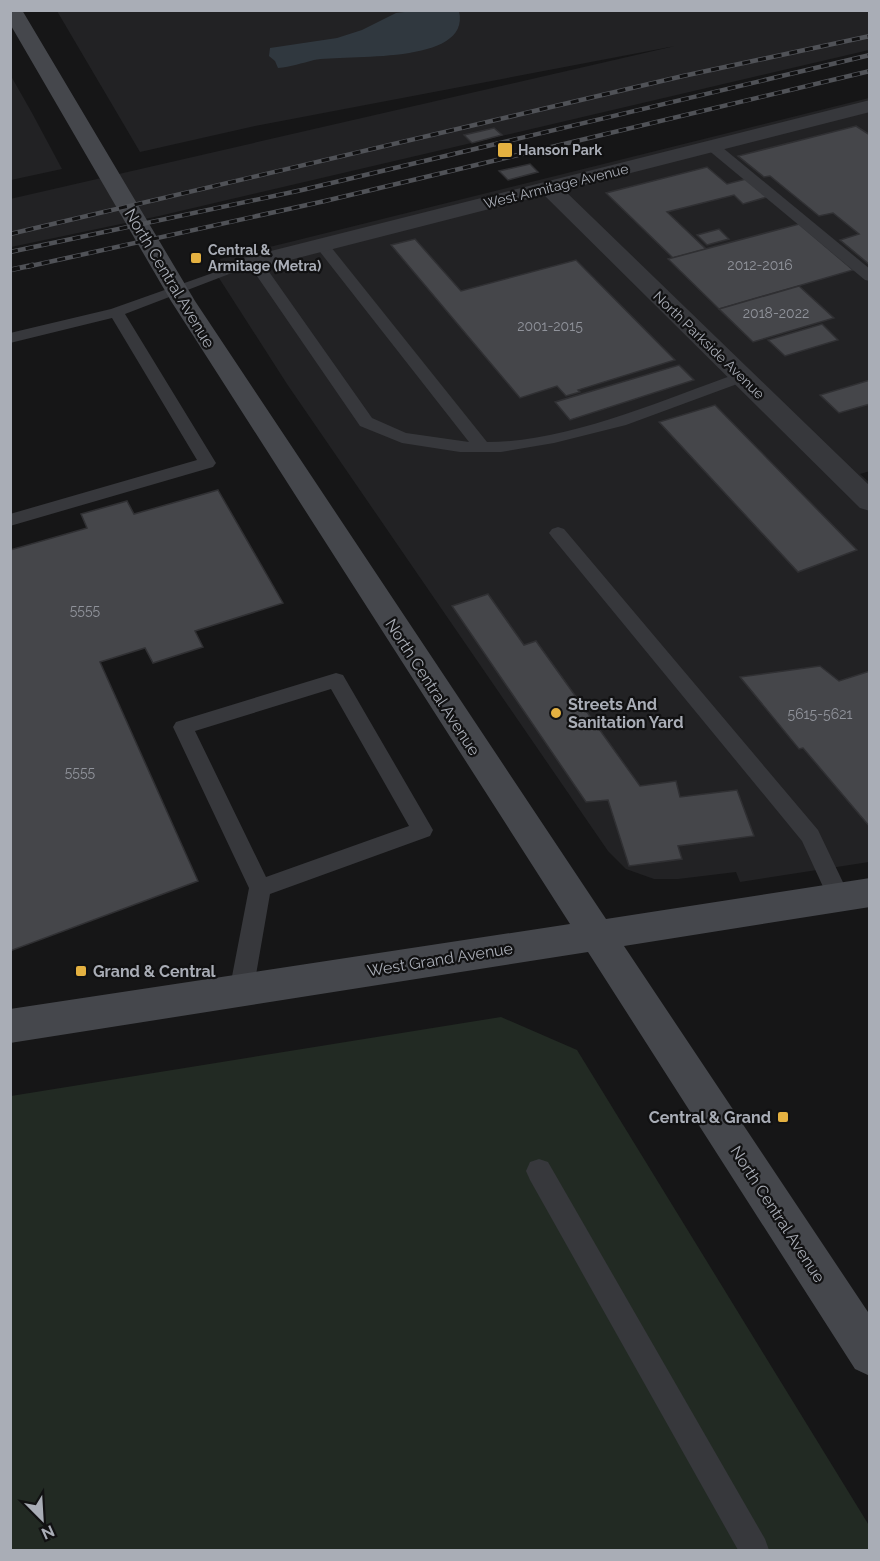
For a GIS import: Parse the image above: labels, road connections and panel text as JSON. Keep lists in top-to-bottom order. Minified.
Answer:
{"streets":{"street":["West Armitage Avenue","North Central Avenue","North Parkside Avenue","West Grand Avenue"]},"crossings":[["West Armitage Avenue","North Parkside Avenue"],["North Central Avenue","West Grand Avenue"]],"places":{"transit":["Hanson Park","Central & Armitage (Metra)","Grand & Central","Central & Grand"],"other":["Streets And Sanitation Yard"]},"house_numbers":["2012-2016","2018-2022","2001-2015","5555","5615-5621","5555"],"north":"bottom right"}
